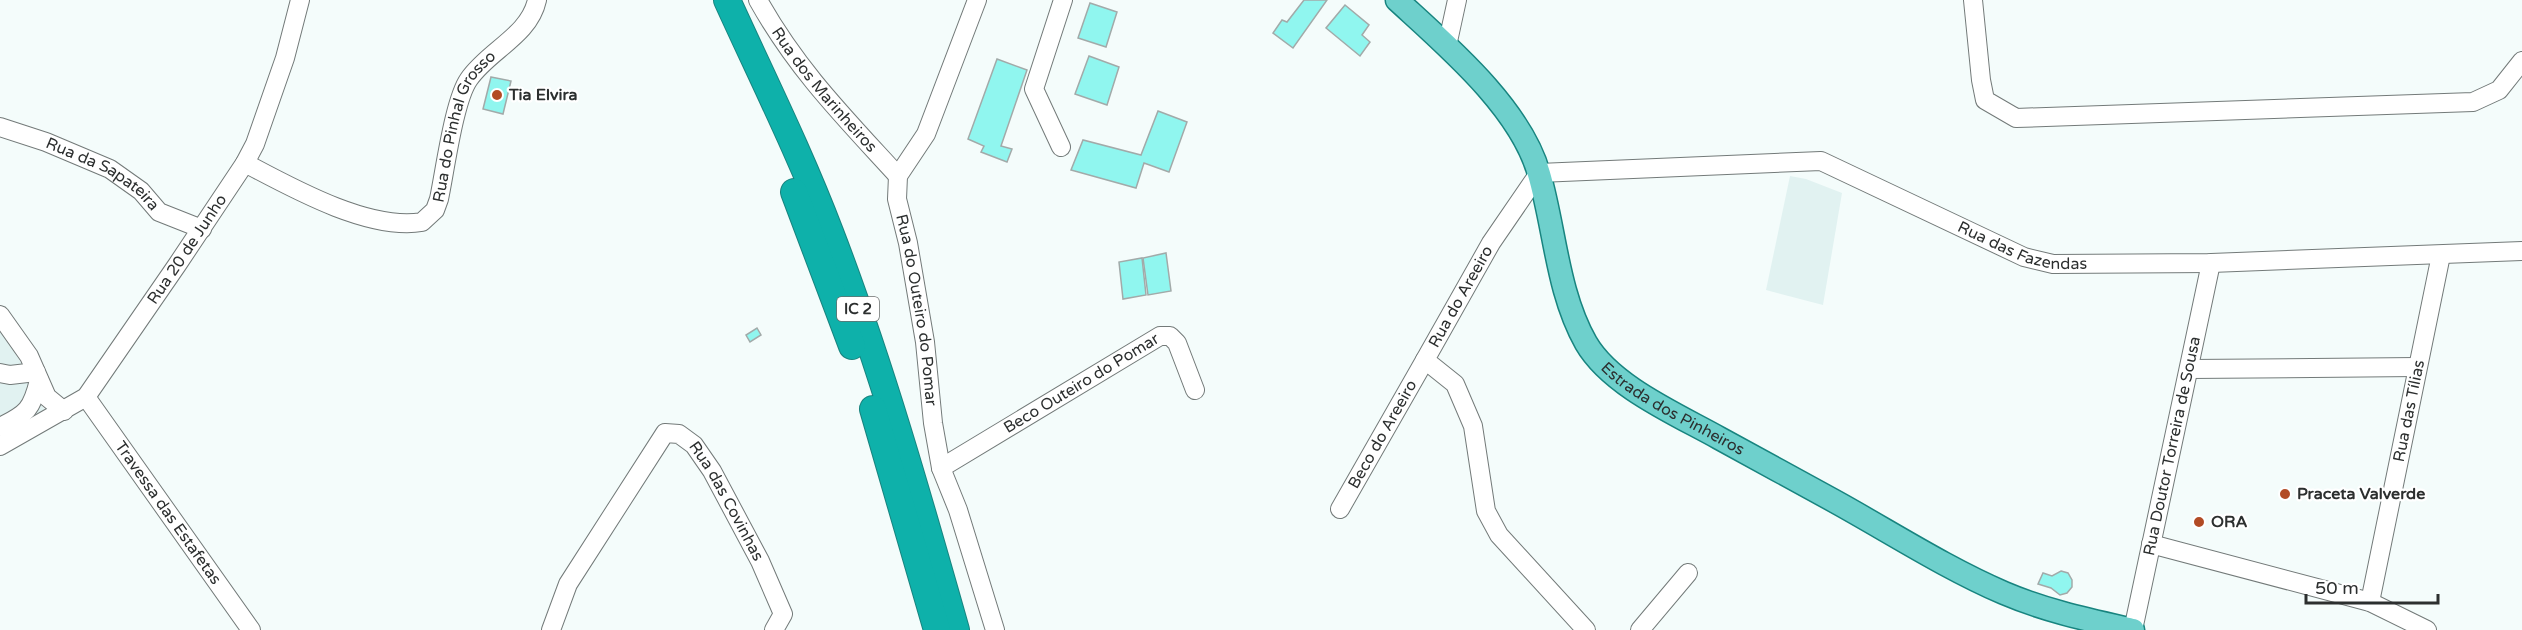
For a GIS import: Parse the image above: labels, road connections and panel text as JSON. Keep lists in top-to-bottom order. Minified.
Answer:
{"streets":{"highway":["IC 2"],"main road":["Estrada dos Pinheiros"],"street":["Rua dos Marinheiros","Rua do Pinhal Grosso","Rua da Sapateira","Rua das Fazendas","Rua 20 de Junho","Rua do Areeiro","Rua do Outeiro do Pomar","Beco Outeiro do Pomar","Rua das Tílias","Beco do Areeiro","Rua Doutor Torreira de Sousa","Rua das Covinhas","Travessa das Estafetas"]},"crossings":[["Rua dos Marinheiros","Rua do Outeiro do Pomar"],["Rua do Pinhal Grosso","Rua 20 de Junho"],["Rua da Sapateira","Rua 20 de Junho"],["Rua das Fazendas","Rua do Areeiro"],["Rua das Fazendas","Estrada dos Pinheiros"],["Rua das Fazendas","Rua das Tílias"],["Rua das Fazendas","Rua Doutor Torreira de Sousa"],["Rua 20 de Junho","Travessa das Estafetas"],["Rua do Areeiro","Estrada dos Pinheiros"],["Rua do Areeiro","Beco do Areeiro"],["Rua do Outeiro do Pomar","Beco Outeiro do Pomar"],["Estrada dos Pinheiros","Rua Doutor Torreira de Sousa"]],"places":["Tia Elvira","Praceta Valverde","ORA"],"scale_bar":"50 m"}
